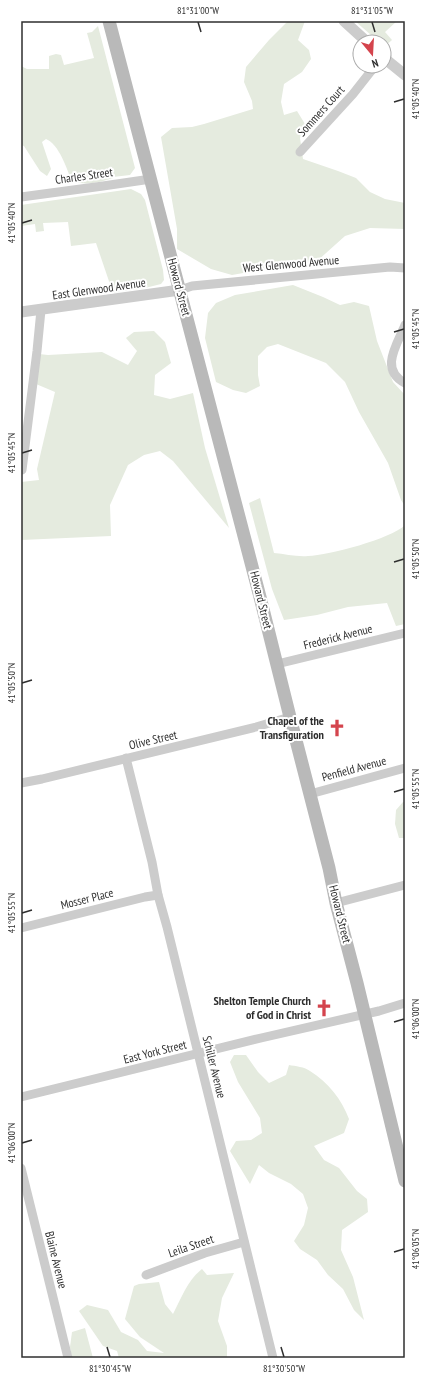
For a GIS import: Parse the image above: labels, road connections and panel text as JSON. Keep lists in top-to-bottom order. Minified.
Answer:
{"streets":{"main road":["Howard Street"],"street":["Sommers Court","Charles Street","West Glenwood Avenue","East Glenwood Avenue","Frederick Avenue","Olive Street","Penfield Avenue","Mosser Place","East York Street","Schiller Avenue","Leila Street","Blaine Avenue"]},"crossings":[["Charles Street","Howard Street"],["West Glenwood Avenue","Howard Street"],["West Glenwood Avenue","East Glenwood Avenue"],["Howard Street","East Glenwood Avenue"],["Howard Street","Frederick Avenue"],["Howard Street","Olive Street"],["Howard Street","Penfield Avenue"],["Howard Street","East York Street"],["Olive Street","Schiller Avenue"],["Mosser Place","Schiller Avenue"],["East York Street","Schiller Avenue"],["Schiller Avenue","Leila Street"]],"places":{"church":["Chapel of the Transfiguration","Shelton Temple Church of God in Christ"]},"north":"bottom","coordinates":["81°31'00\"W","81°31'05\"W","41°05'40\"N","41°05'45\"N","41°05'50\"N","41°05'55\"N","41°06'00\"N","41°06'05\"N","81°30'45\"W","81°30'50\"W"]}
